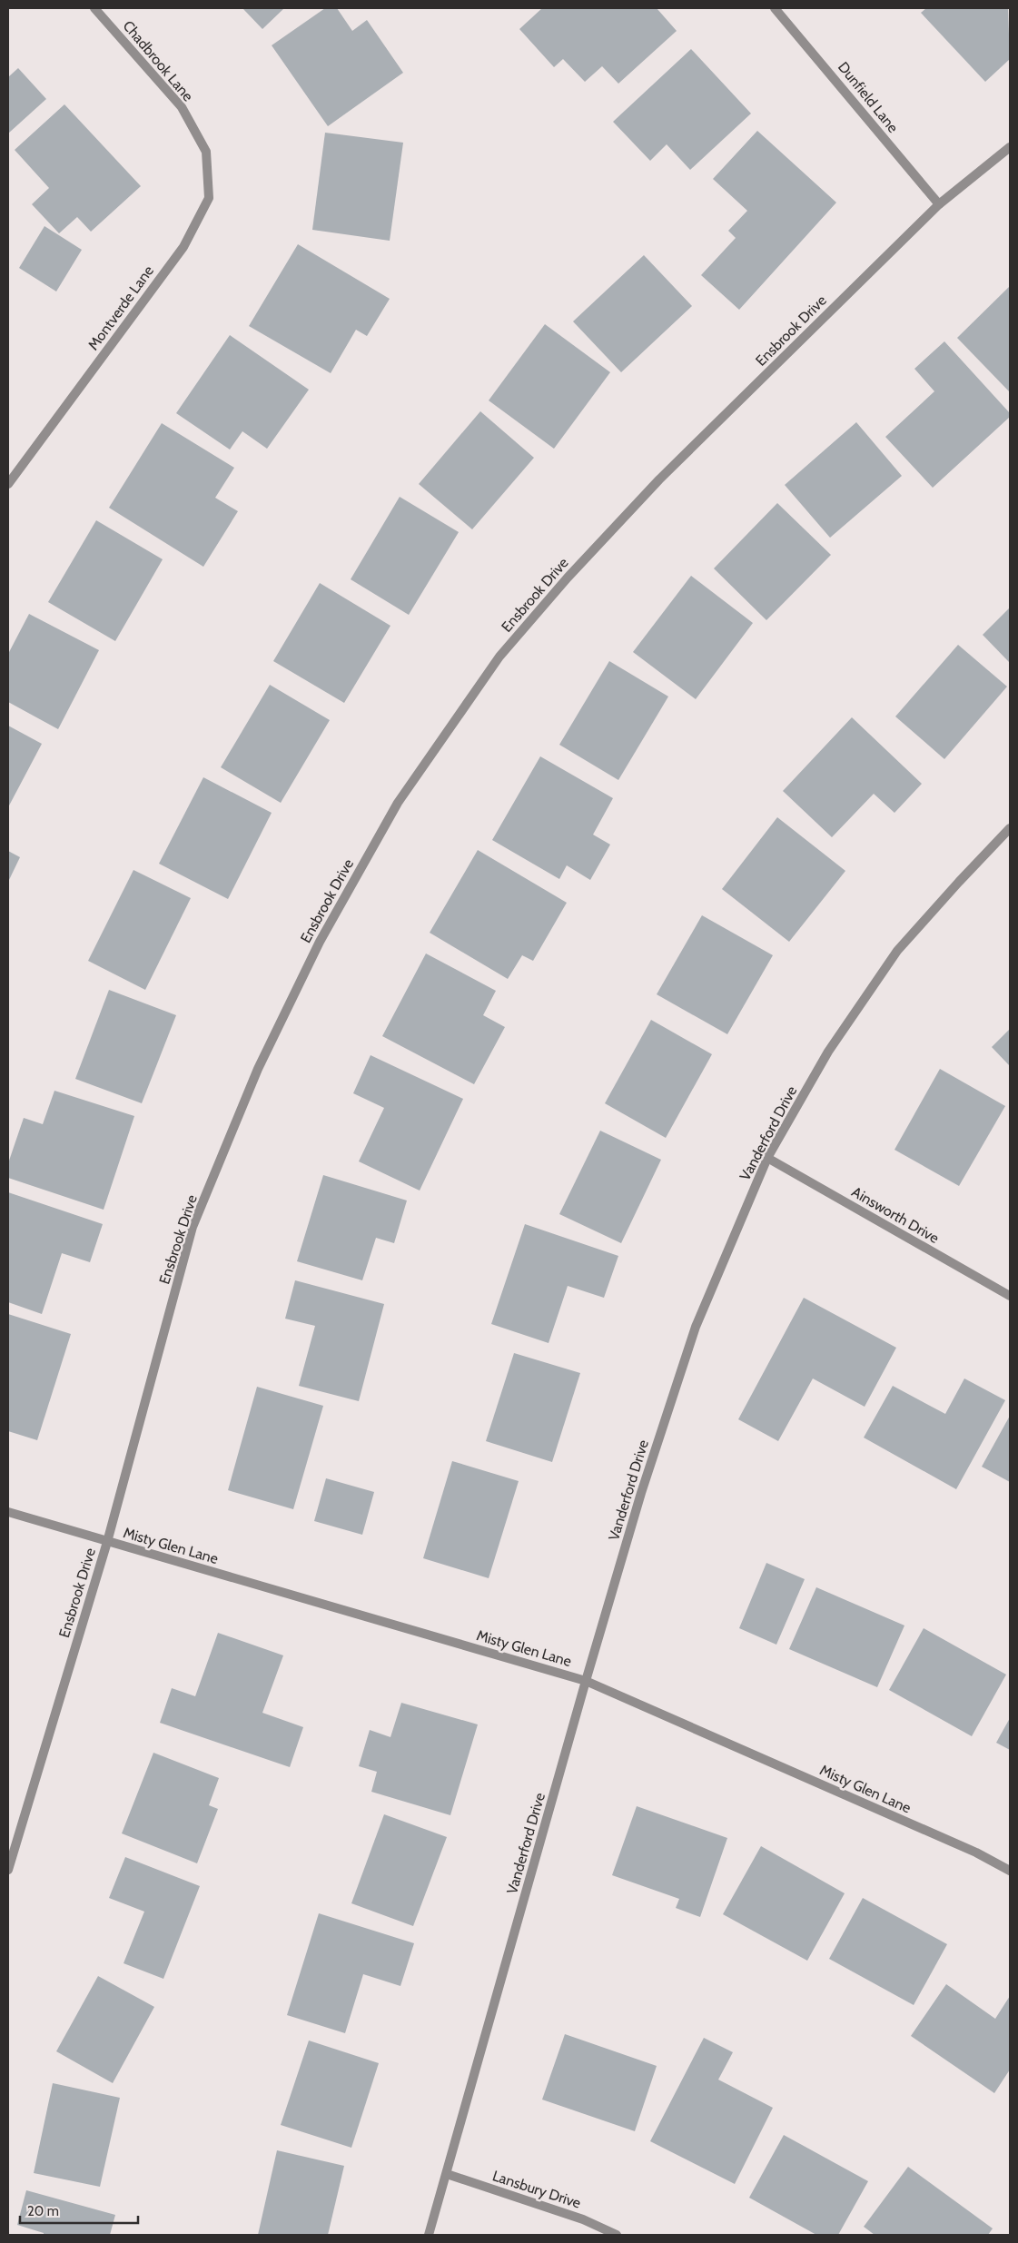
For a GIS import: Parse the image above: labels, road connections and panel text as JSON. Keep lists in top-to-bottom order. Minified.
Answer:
{"streets":{"street":["Chadbrook Lane","Dunfield Lane","Montverde Lane","Ensbrook Drive","Vanderford Drive","Ainsworth Drive","Misty Glen Lane","Lansbury Drive"]},"crossings":[["Chadbrook Lane","Montverde Lane"],["Dunfield Lane","Ensbrook Drive"],["Ensbrook Drive","Misty Glen Lane"],["Vanderford Drive","Ainsworth Drive"],["Vanderford Drive","Misty Glen Lane"],["Vanderford Drive","Lansbury Drive"]],"scale_bar":"20 m"}
